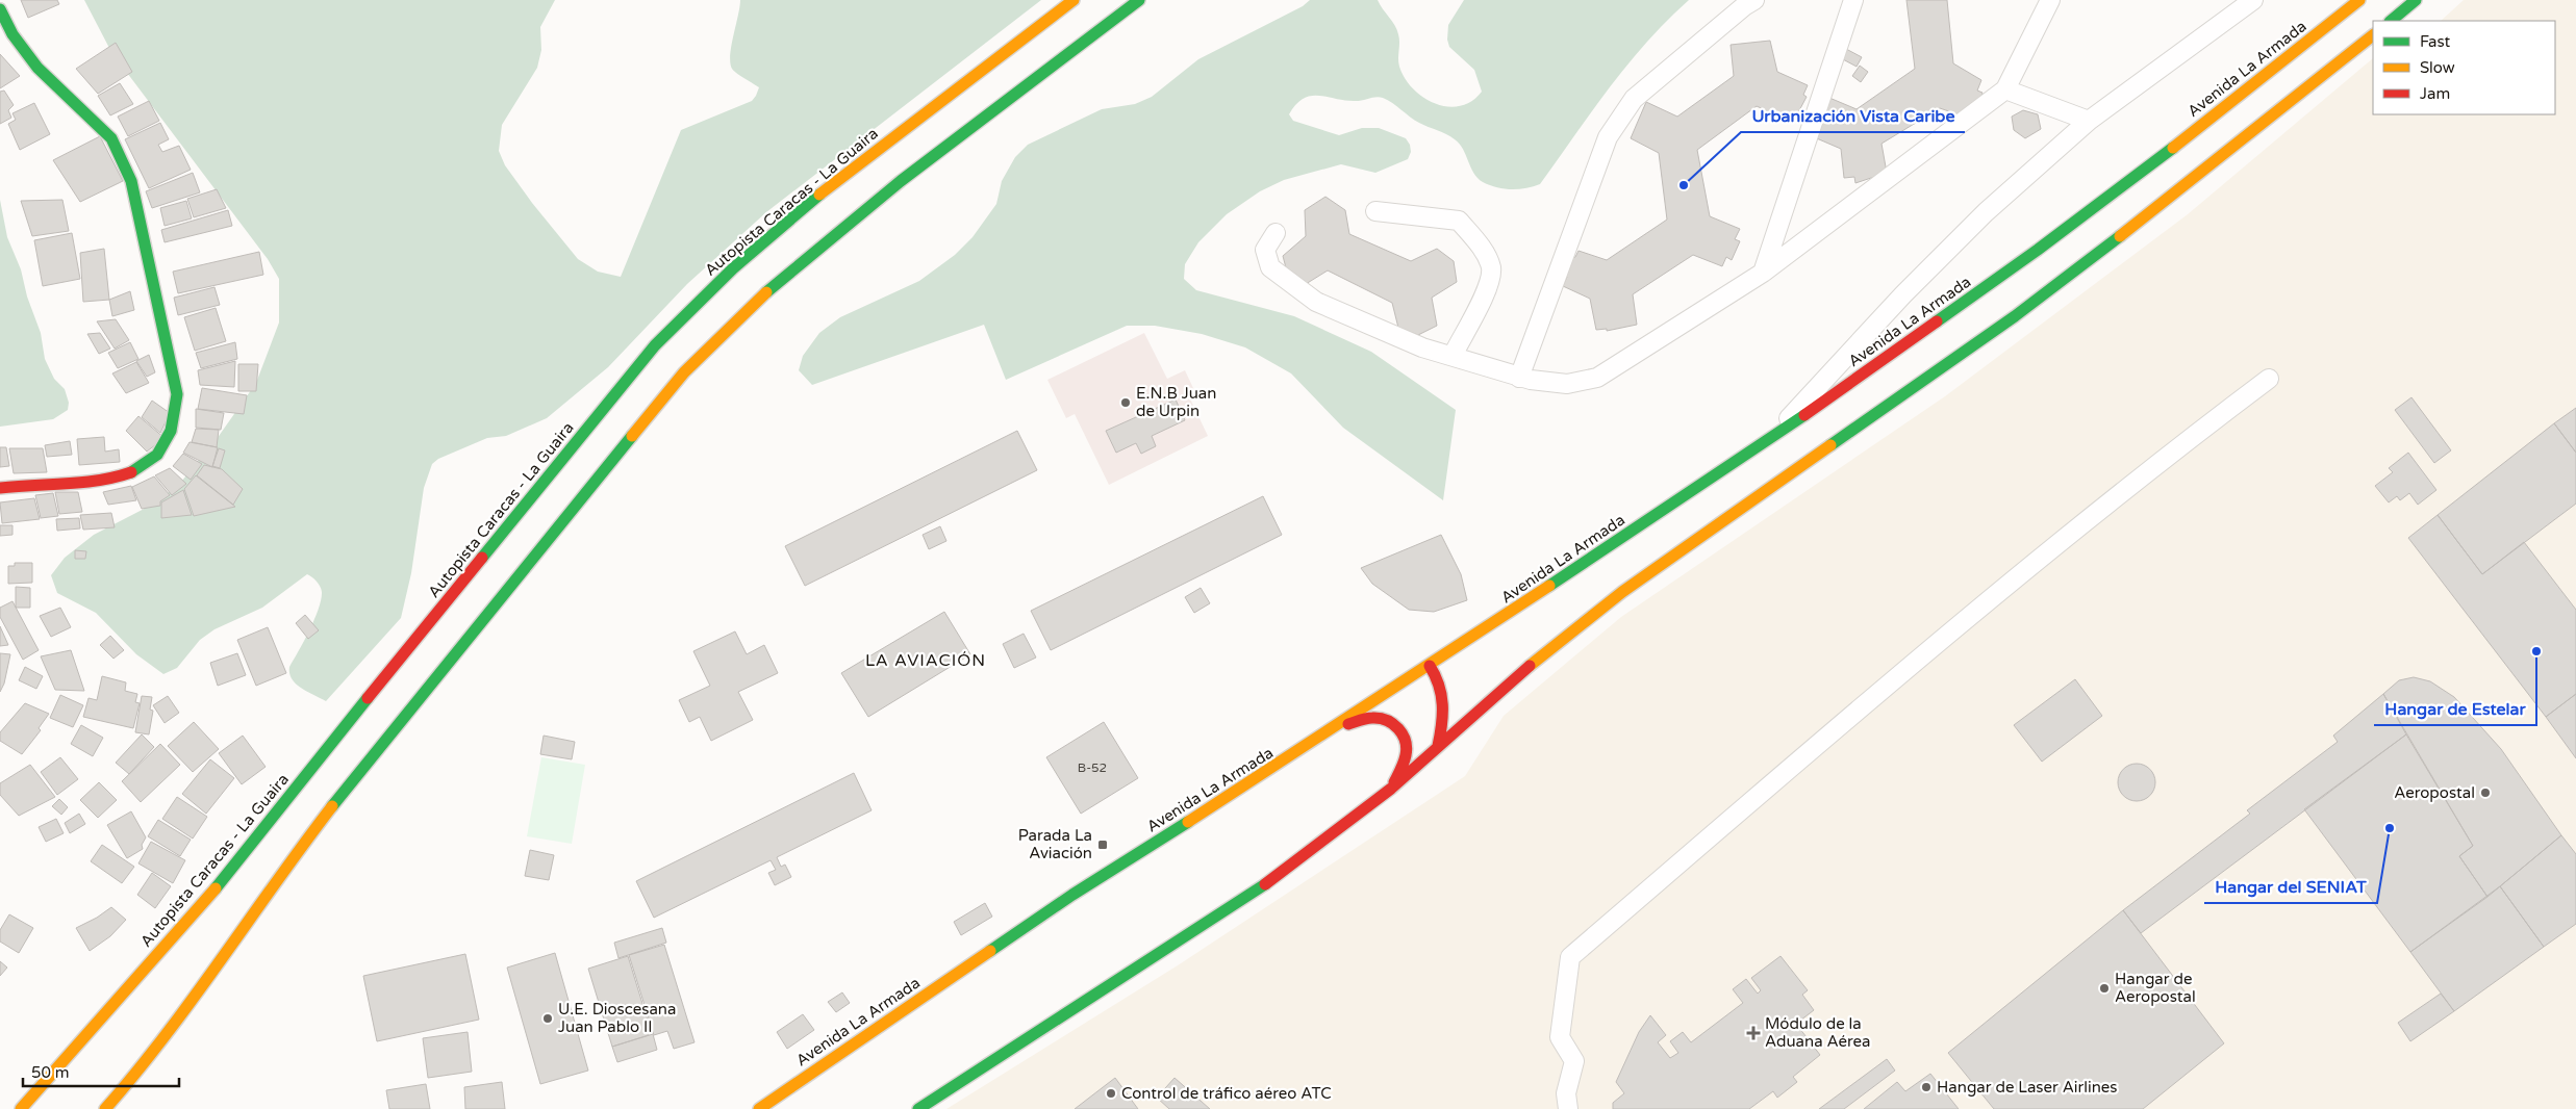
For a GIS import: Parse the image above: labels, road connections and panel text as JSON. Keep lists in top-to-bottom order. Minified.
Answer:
{"streets":{"main road":["Avenida La Armada","Autopista Caracas - La Guaira"]},"districts":["LA AVIACIÓN"],"places":{"other":["Urbanización Vista Caribe","E.N.B Juan de Urpin","Hangar de Estelar","Aeropostal","Hangar del SENIAT","Hangar de Aeropostal","U.E. Dioscesana Juan Pablo II","Hangar de Laser Airlines","Control de tráfico aéreo ATC"],"transit":["Parada La Aviación"],"health":["Módulo de la Aduana Aérea"]},"house_numbers":["B-52"],"legend":["Fast","Slow","Jam"],"scale_bar":"50 m"}
